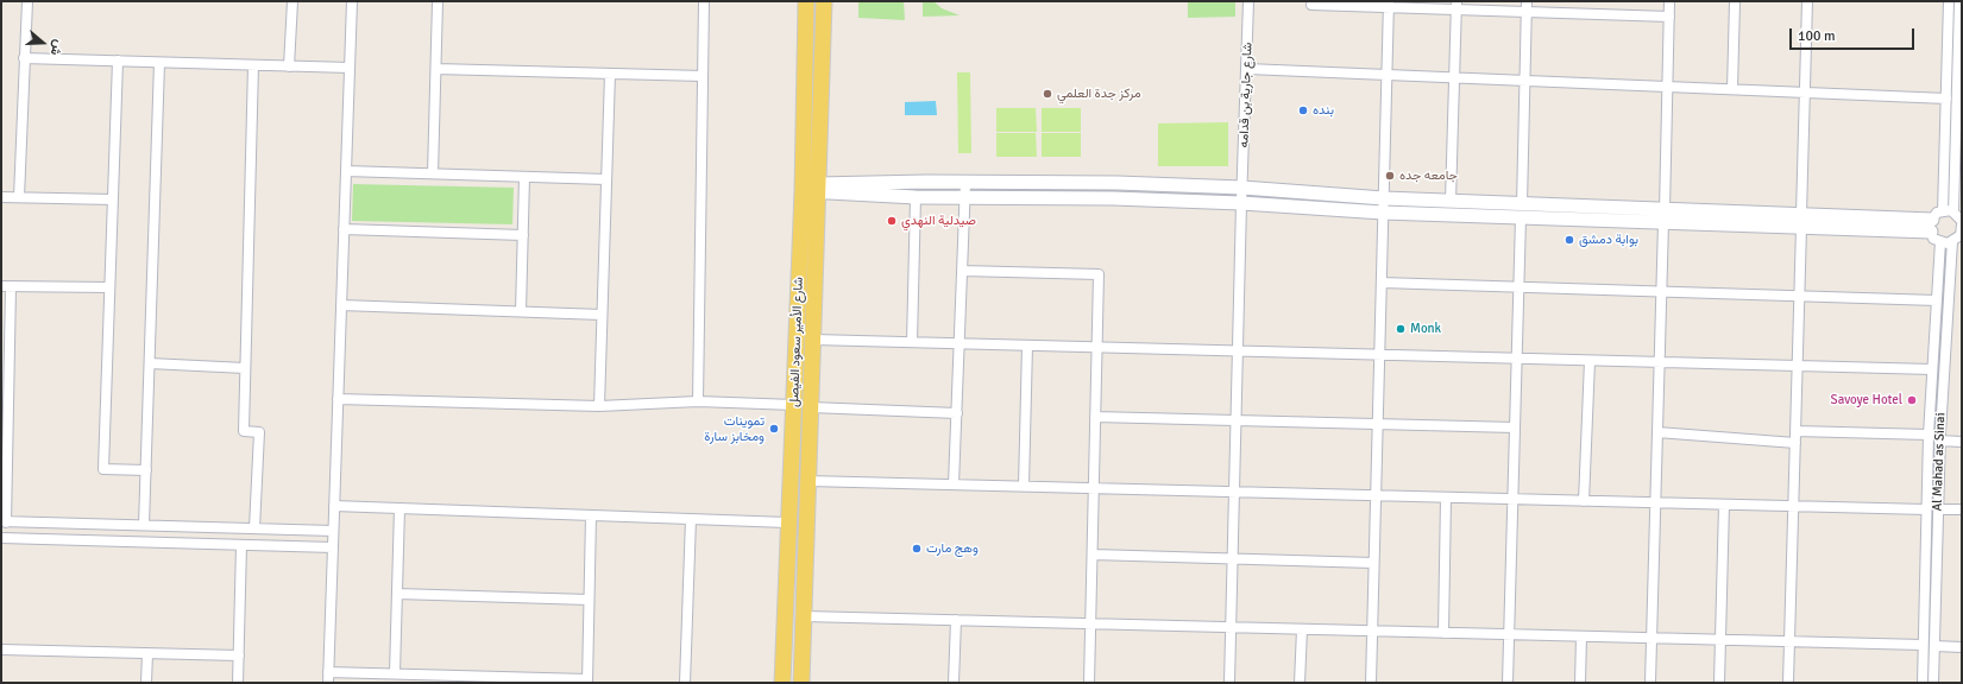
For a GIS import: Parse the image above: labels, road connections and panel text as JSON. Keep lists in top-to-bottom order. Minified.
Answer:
{"streets":{"main road":["شارع الأمير سعود الفيصل"],"street":["شارع جارية بن قدامه","Al Mahad as Sinai"]},"places":["مركز جدة العلمي","بنده","جامعه جده","صيدلية النهدي","بوابة دمشق","Monk","Savoye Hotel","تموينات ومخابز سارة","وهج مارت"],"scale_bar":"100 m","north":"right"}
